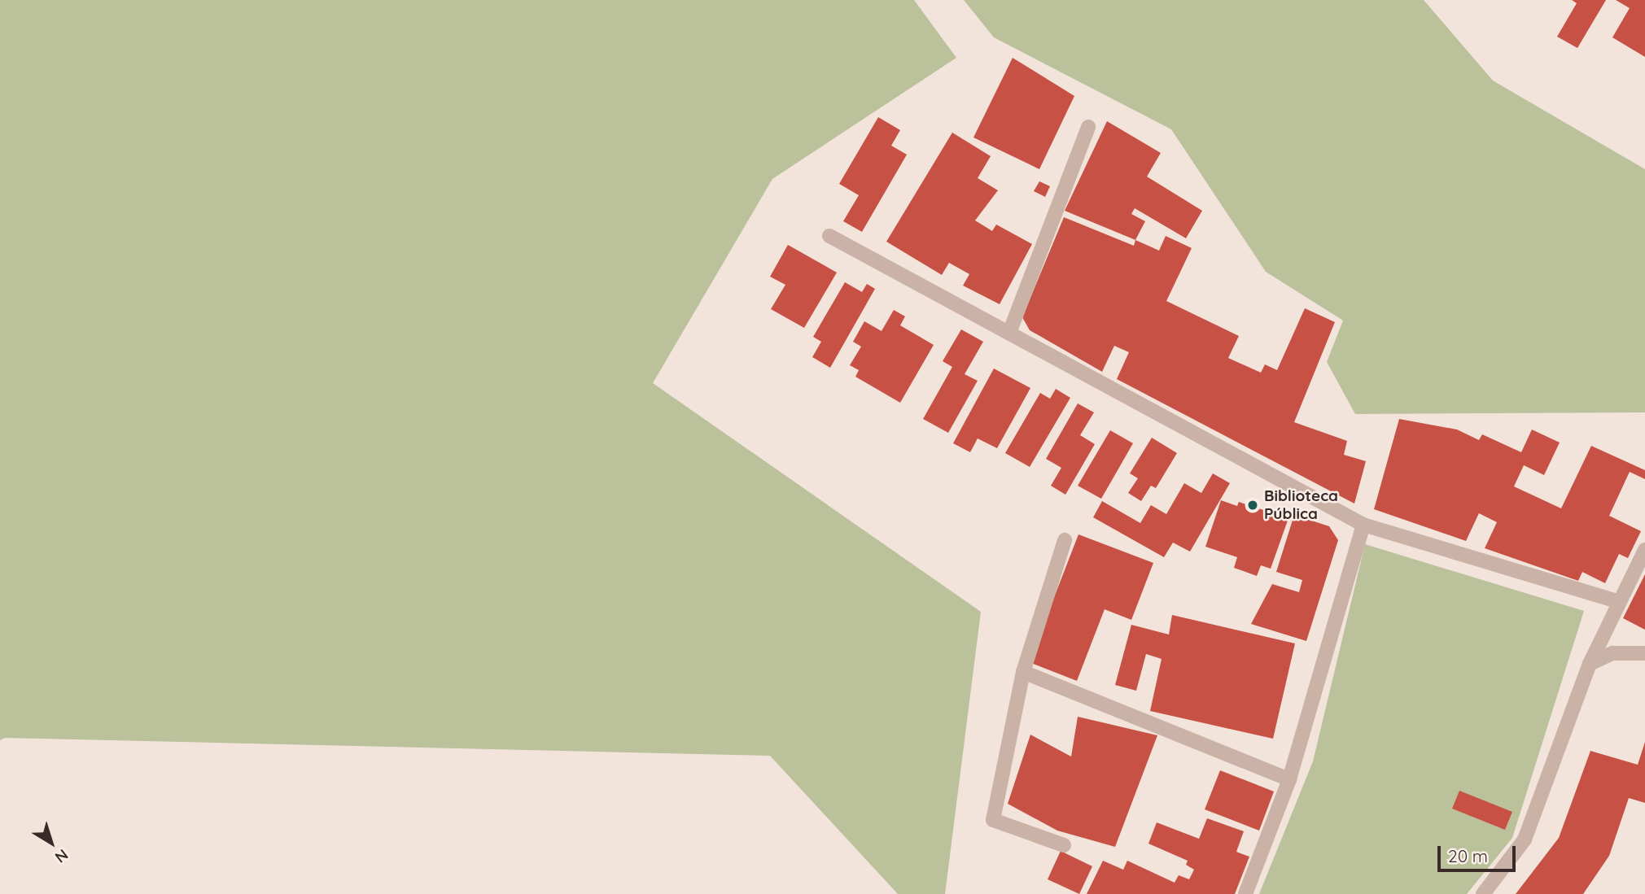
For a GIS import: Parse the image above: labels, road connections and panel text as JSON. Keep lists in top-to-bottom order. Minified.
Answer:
{"places":["Biblioteca Pública"],"scale_bar":"20 m","north":"bottom right"}
